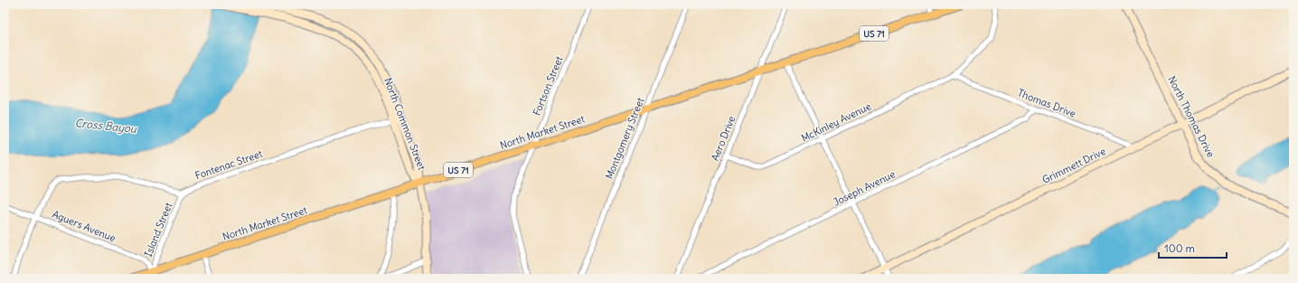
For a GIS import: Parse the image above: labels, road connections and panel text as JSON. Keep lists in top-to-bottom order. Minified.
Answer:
{"streets":{"main road":["US 71","North Thomas Drive","North Common Street","North Market Street","Grimmett Drive"],"street":["Fortson Street","Thomas Drive","McKinley Avenue","Montgomery Street","Aero Drive","Fontenac Street","Joseph Avenue","Aguers Avenue","Island Street"]},"crossings":[["Fortson Street","North Market Street"],["Thomas Drive","McKinley Avenue"],["Thomas Drive","Grimmett Drive"],["Thomas Drive","Joseph Avenue"],["North Thomas Drive","Grimmett Drive"],["McKinley Avenue","Aero Drive"],["North Common Street","North Market Street"],["North Common Street","Fontenac Street"],["North Market Street","Montgomery Street"],["North Market Street","Aero Drive"],["North Market Street","Aguers Avenue"],["North Market Street","Island Street"],["Fontenac Street","Aguers Avenue"],["Fontenac Street","Island Street"],["Aguers Avenue","Island Street"]],"water":["Cross Bayou"],"scale_bar":"100 m"}
